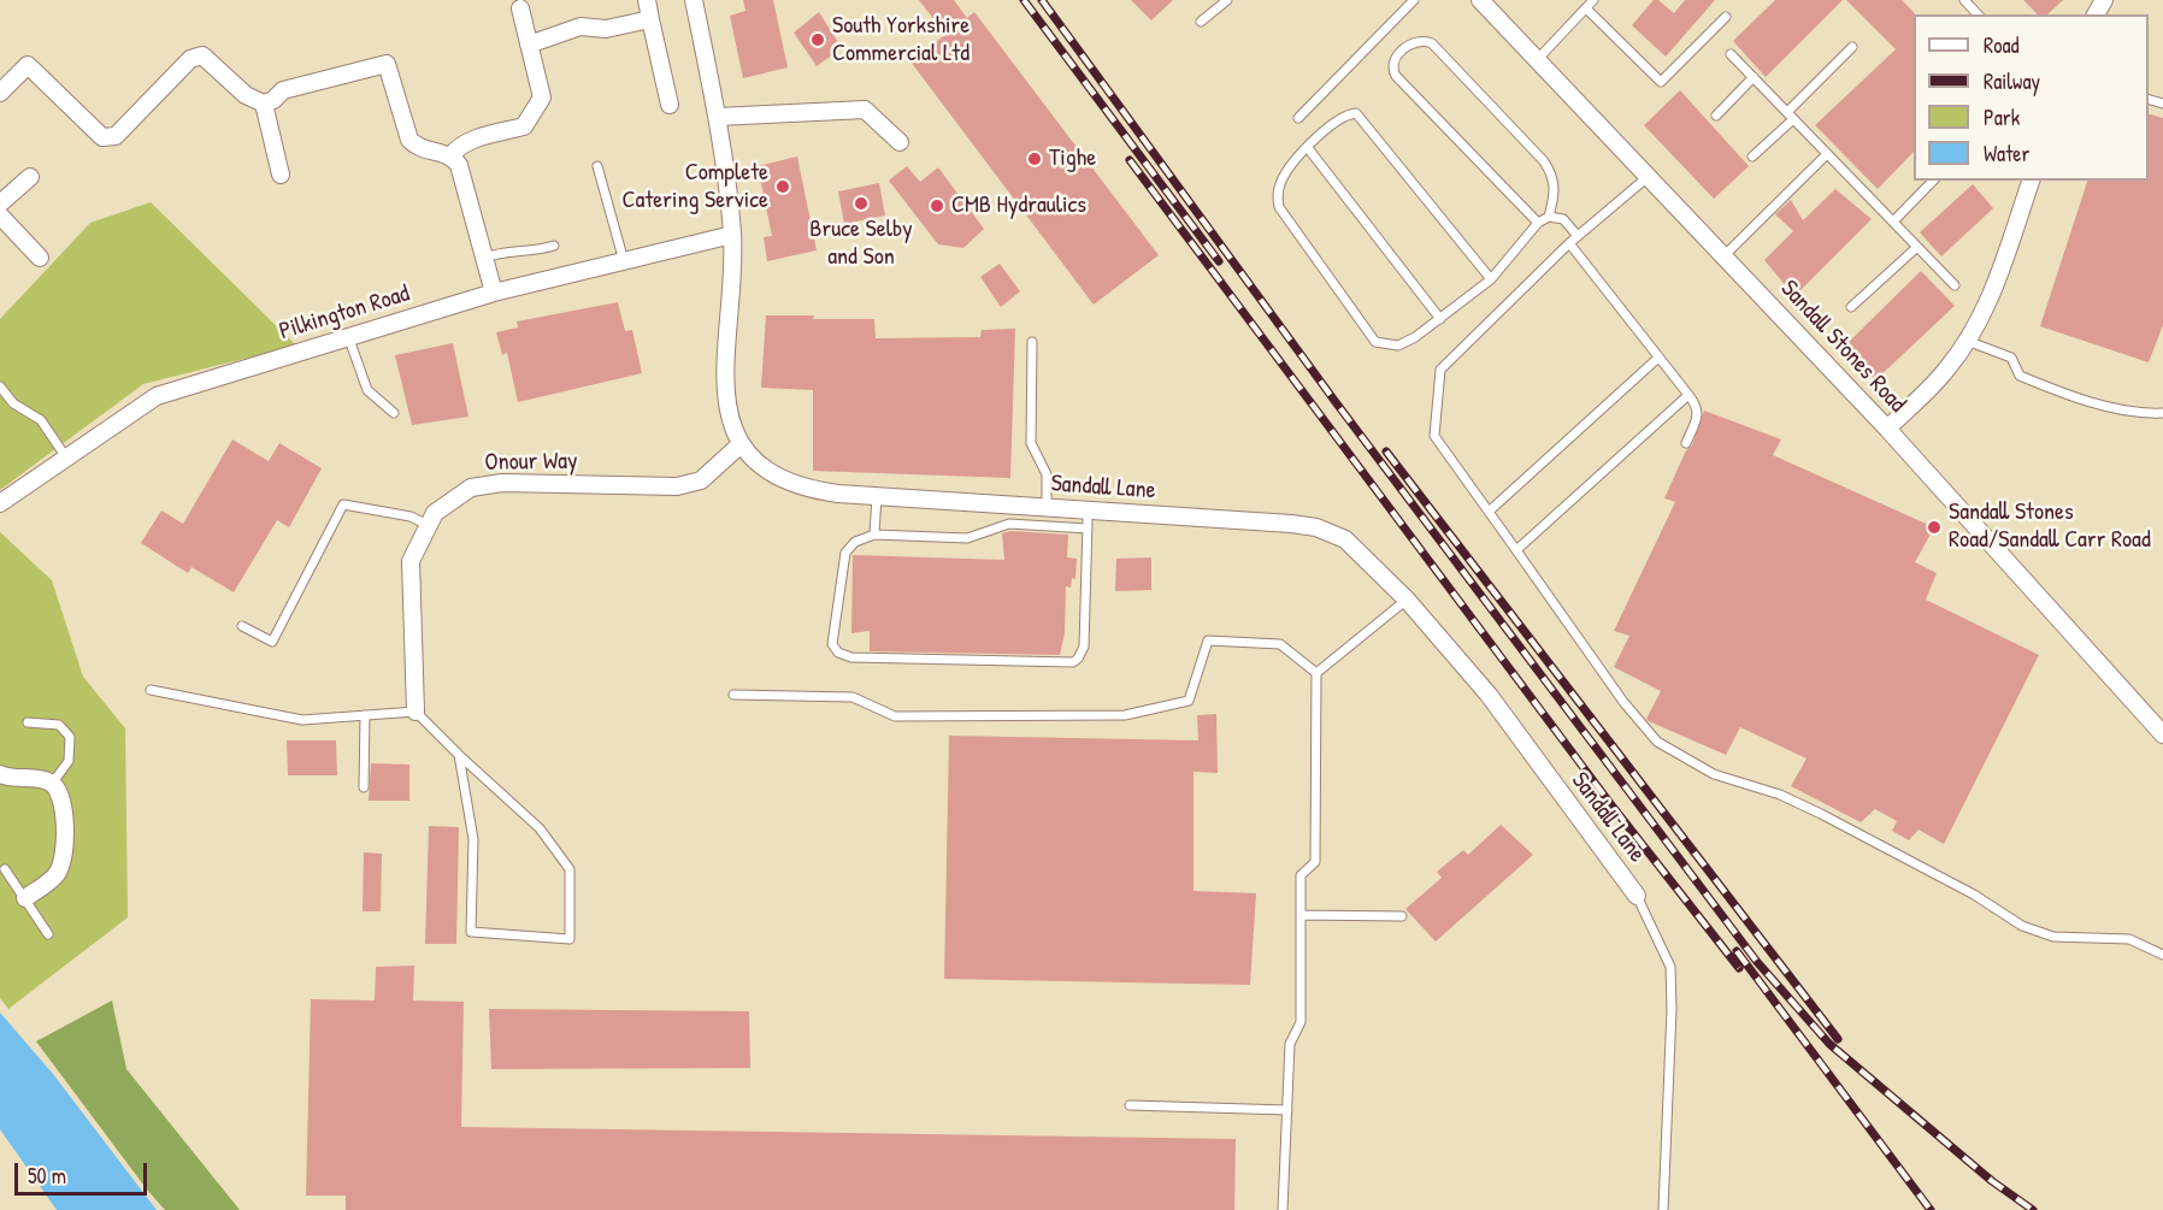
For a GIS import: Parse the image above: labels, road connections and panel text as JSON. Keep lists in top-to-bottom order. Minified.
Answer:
{"streets":{"street":["Pilkington Road","Sandall Stones Road","Onour Way","Sandall Lane"]},"crossings":[["Pilkington Road","Sandall Lane"],["Onour Way","Sandall Lane"]],"places":["South Yorkshire Commercial Ltd","Tighe","Complete Catering Service","Bruce Selby and Son","CMB Hydraulics","Sandall Stones Road/Sandall Carr Road"],"legend":["Road","Railway","Park","Water"],"scale_bar":"50 m"}
